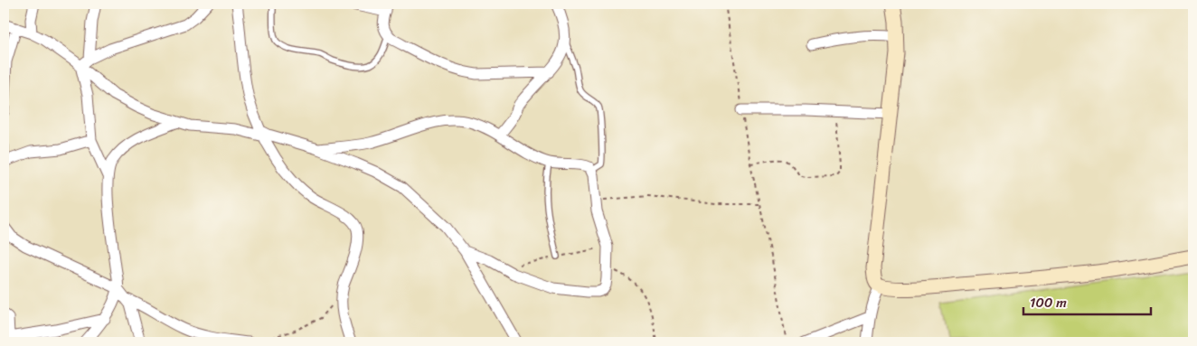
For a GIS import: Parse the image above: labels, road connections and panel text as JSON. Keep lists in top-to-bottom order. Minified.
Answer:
{"scale_bar":"100 m"}
